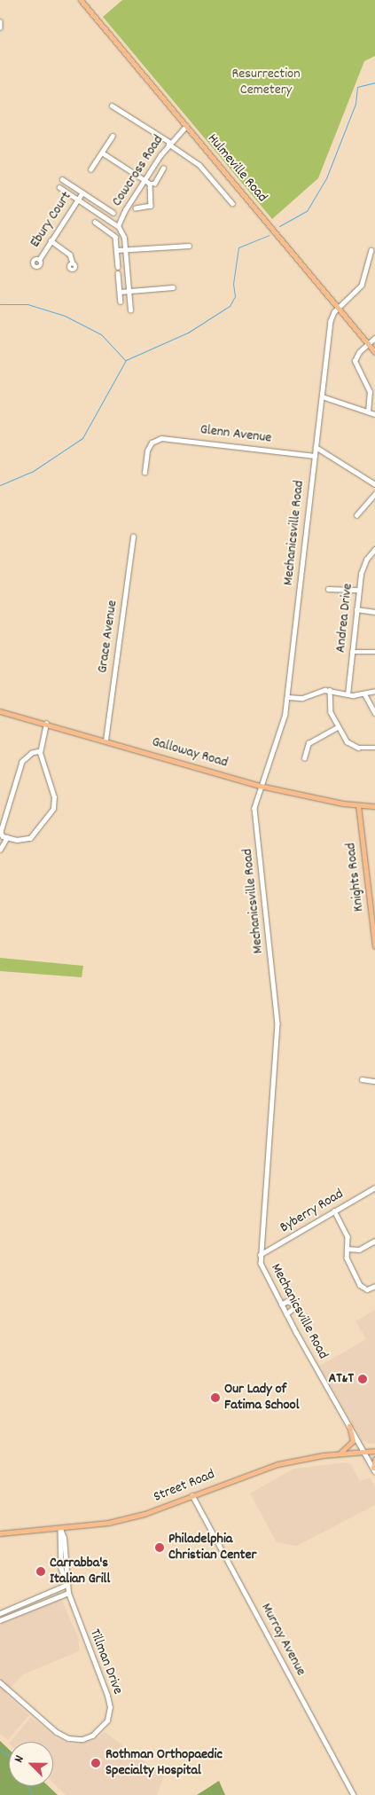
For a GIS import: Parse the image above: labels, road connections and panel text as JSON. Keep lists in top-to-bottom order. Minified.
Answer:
{"streets":{"main road":["Hulmeville Road","Galloway Road","Knights Road","Street Road"],"street":["Cowcross Road","Ebury Court","Glenn Avenue","Mechanicsville Road","Andrea Drive","Grace Avenue","Byberry Road","Murray Avenue","Tillman Drive"]},"crossings":[["Hulmeville Road","Cowcross Road"],["Hulmeville Road","Mechanicsville Road"],["Glenn Avenue","Mechanicsville Road"],["Mechanicsville Road","Galloway Road"],["Mechanicsville Road","Byberry Road"],["Mechanicsville Road","Street Road"],["Grace Avenue","Galloway Road"],["Galloway Road","Knights Road"],["Street Road","Murray Avenue"],["Street Road","Tillman Drive"]],"parks":["Resurrection Cemetery"],"places":["AT&T","Our Lady of Fatima School","Philadelphia Christian Center","Carrabba's Italian Grill","Rothman Orthopaedic Specialty Hospital"],"north":"top left"}
